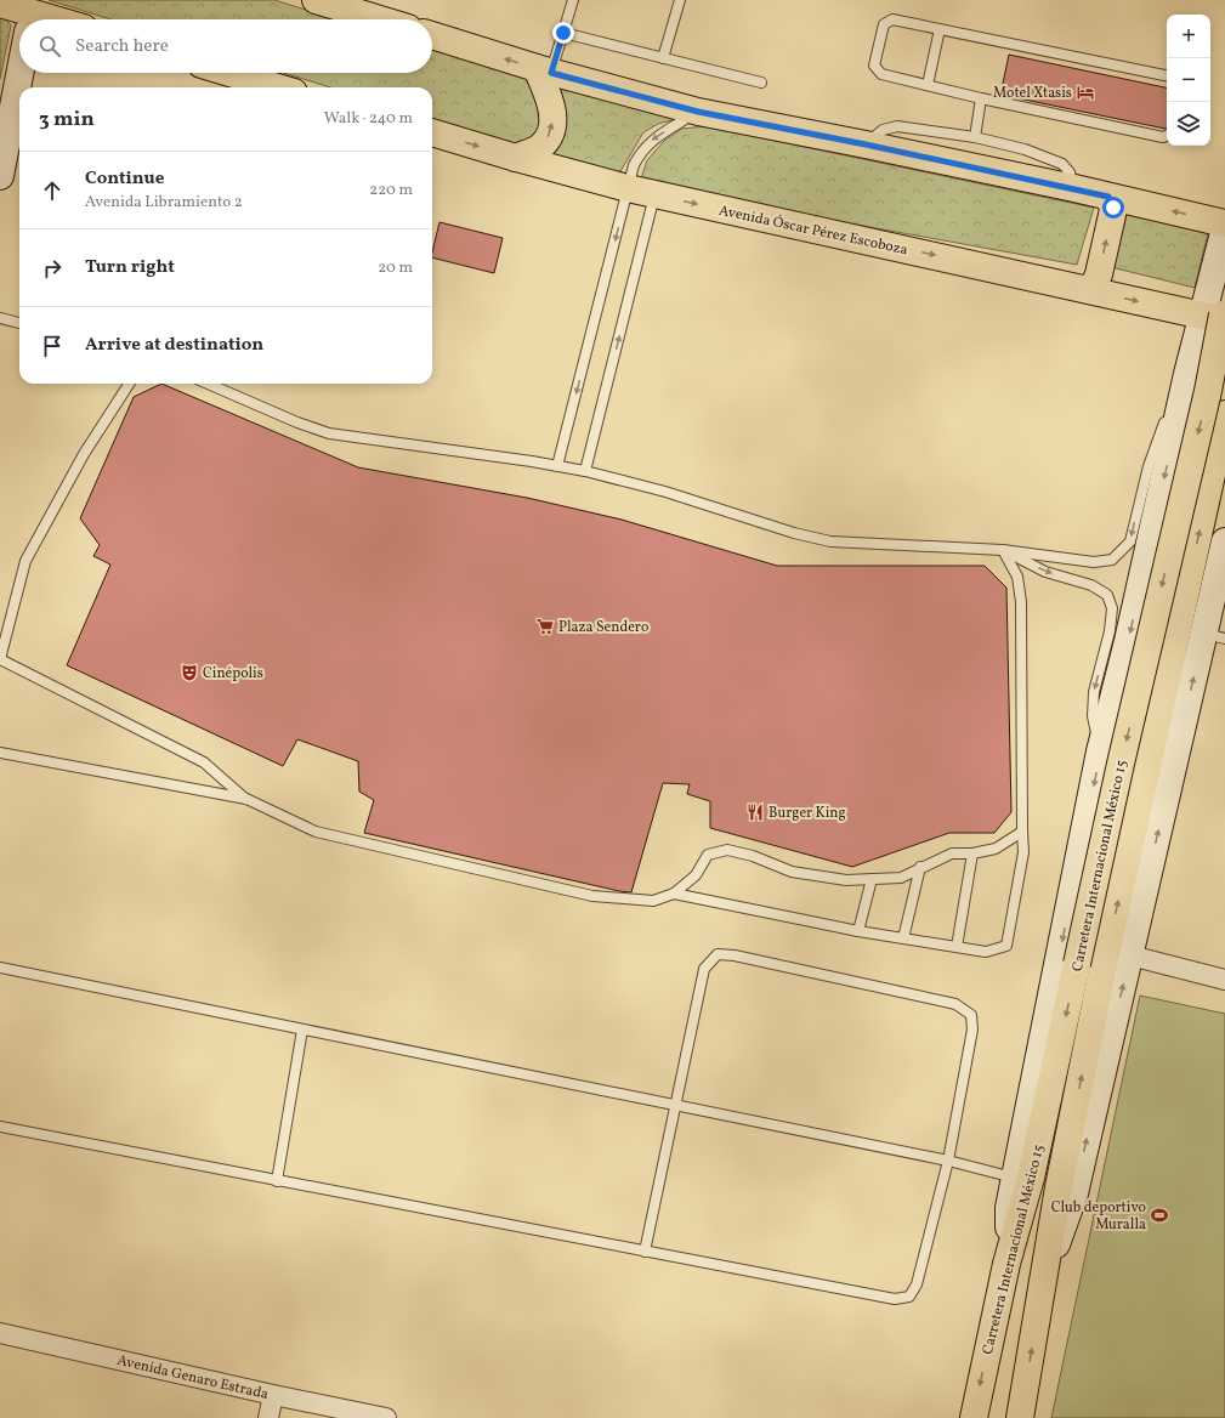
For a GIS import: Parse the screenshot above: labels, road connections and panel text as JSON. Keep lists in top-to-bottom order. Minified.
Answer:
{"streets":{"main road":["Avenida Óscar Pérez Escoboza","Carretera Internacional México 15"],"street":["Avenida Genaro Estrada"]},"crossings":[["Avenida Óscar Pérez Escoboza","Carretera Internacional México 15"]],"places":{"hotel":["Motel Xtasis"],"supermarket":["Plaza Sendero"],"theatre":["Cinépolis"],"restaurant":["Burger King"],"sports":["Club deportivo Muralla"]},"page":{"map_buttons":["+","−"],"search":"Search here","heading":["3 min","Walk · 240 m"],"list":[["Continue","Avenida Libramiento 2","220 m"],["Turn right","20 m"],"Arrive at destination"]}}
